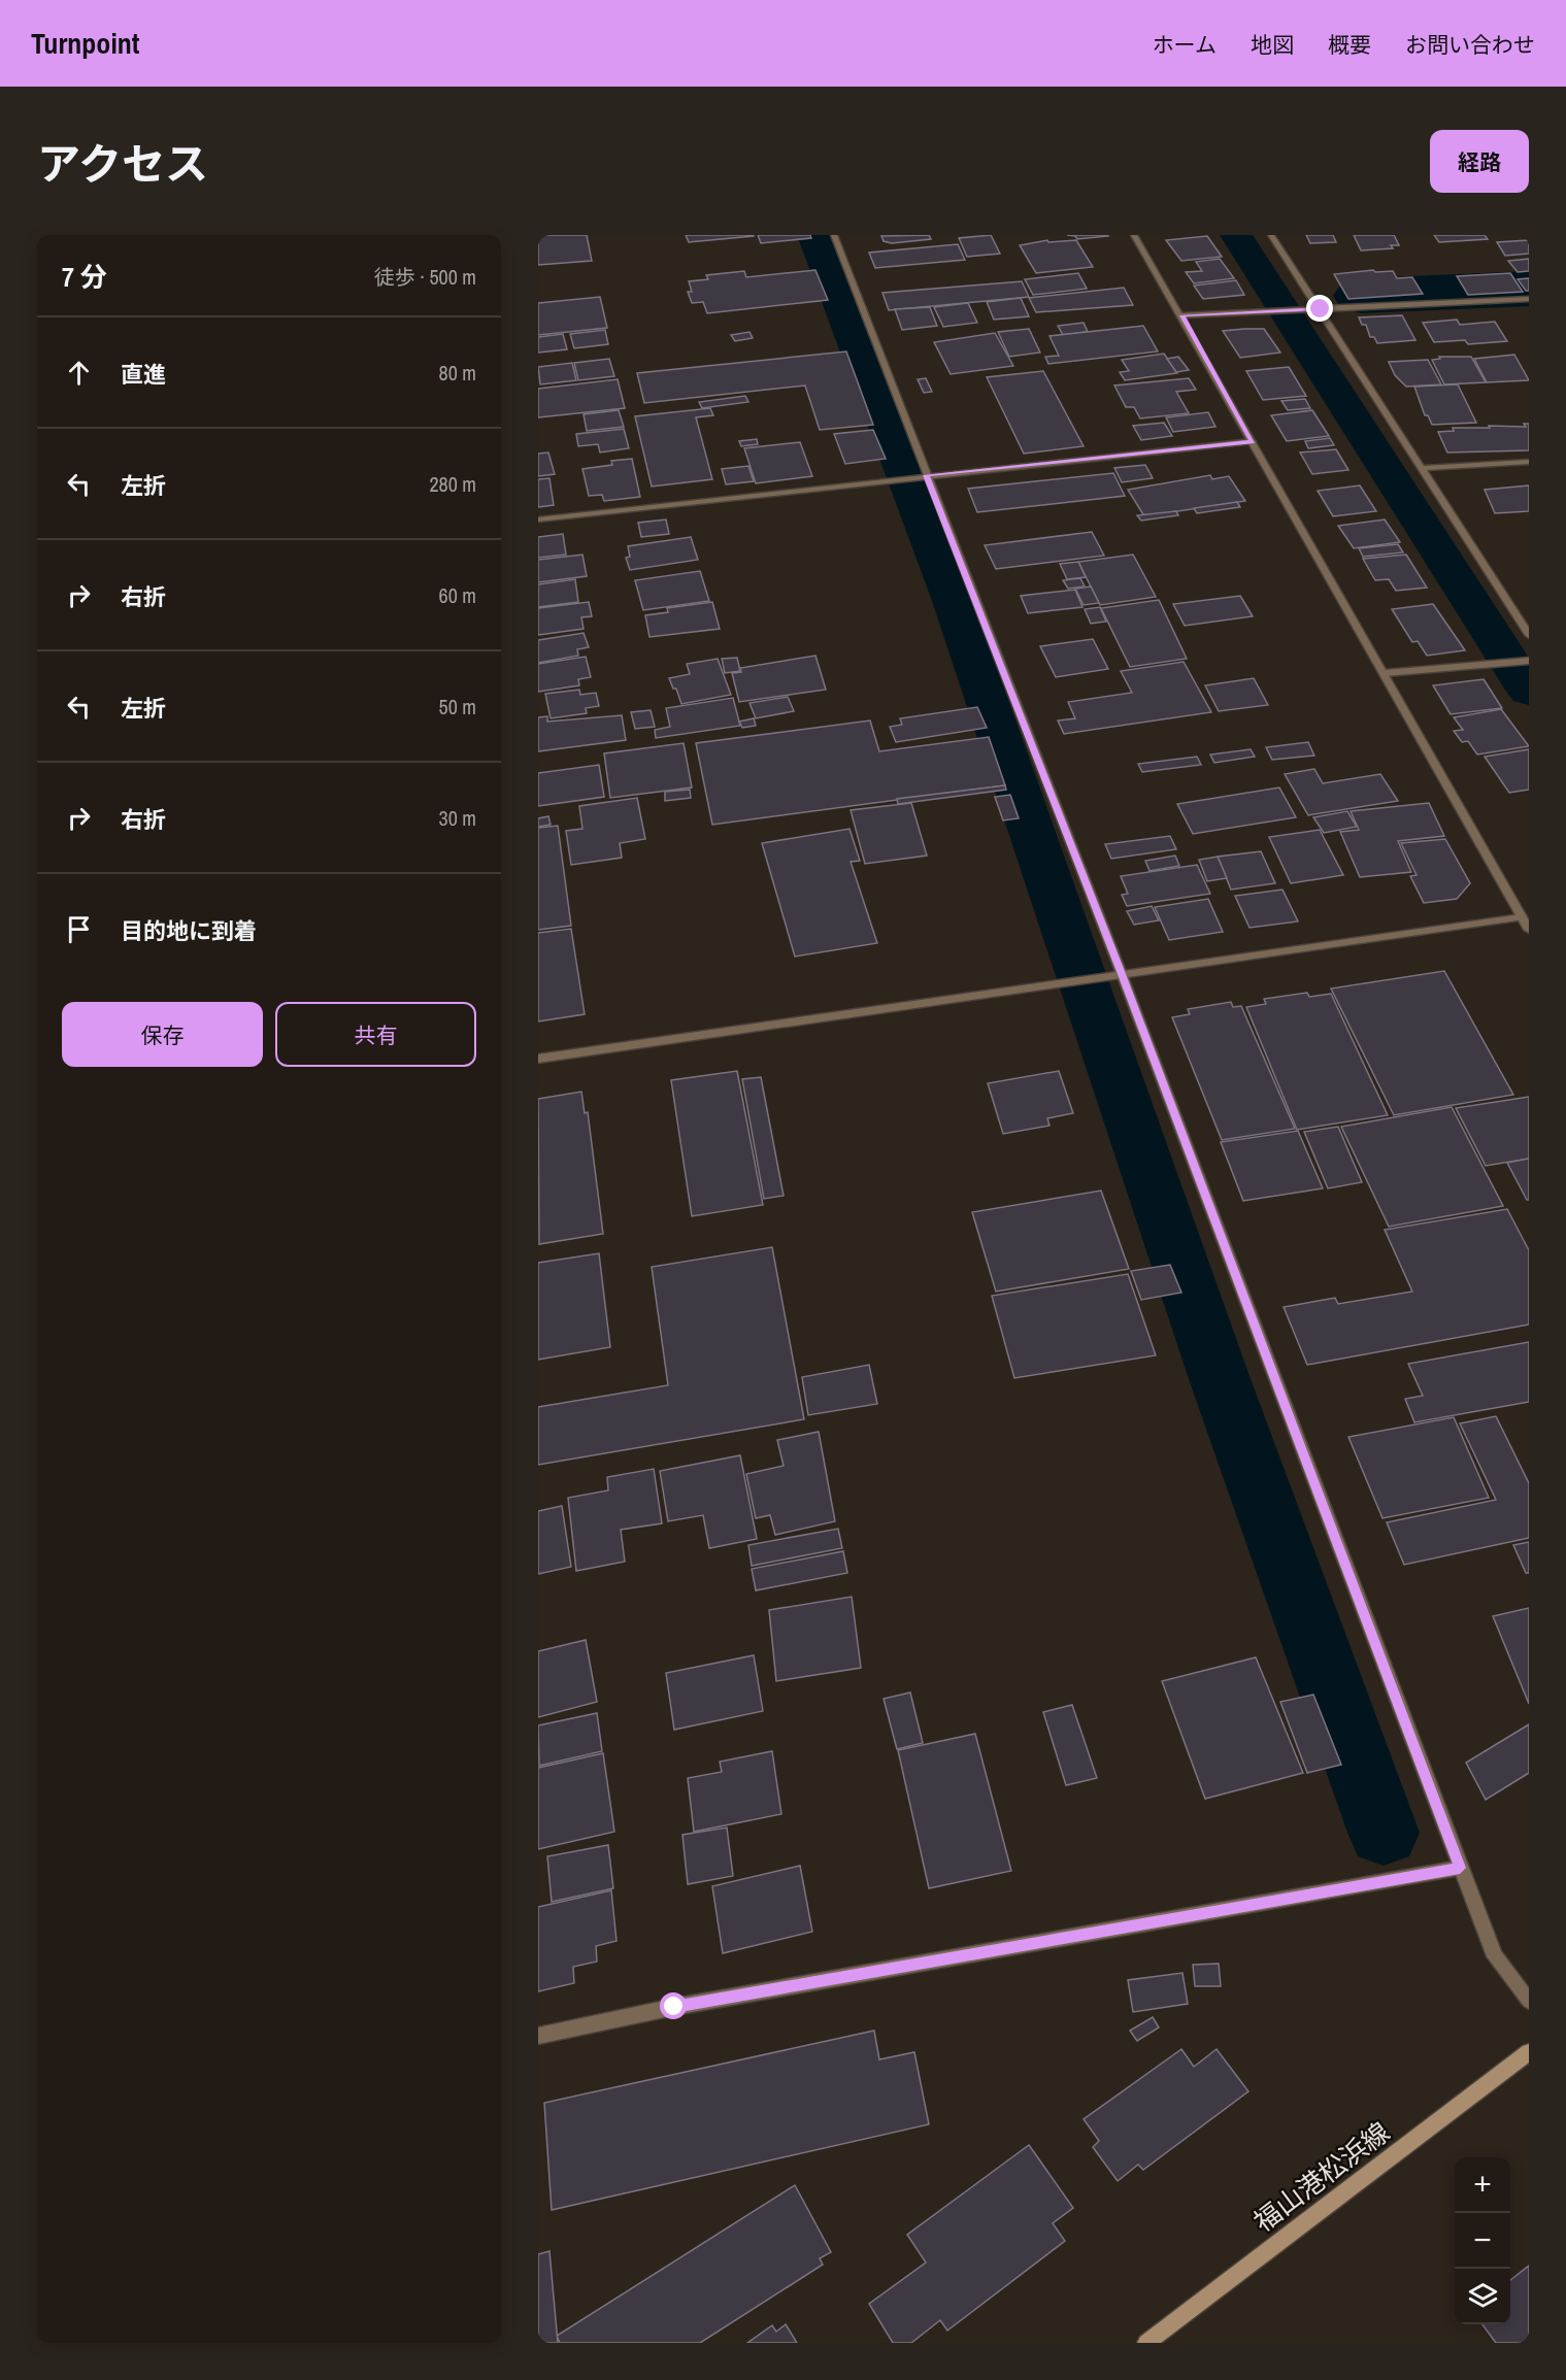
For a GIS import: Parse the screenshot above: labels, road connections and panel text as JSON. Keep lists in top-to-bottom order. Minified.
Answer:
{"streets":{"main road":["福山港松浜線"]},"page":{"header":"Turnpoint","nav":["ホーム","地図","概要","お問い合わせ"],"title":"アクセス","buttons":["経路",["保存","共有"]],"heading":["7 分","徒歩 · 500 m"],"list":[["直進","80 m"],["左折","280 m"],["右折","60 m"],["左折","50 m"],["右折","30 m"],"目的地に到着"],"map_buttons":["+","−"]}}
